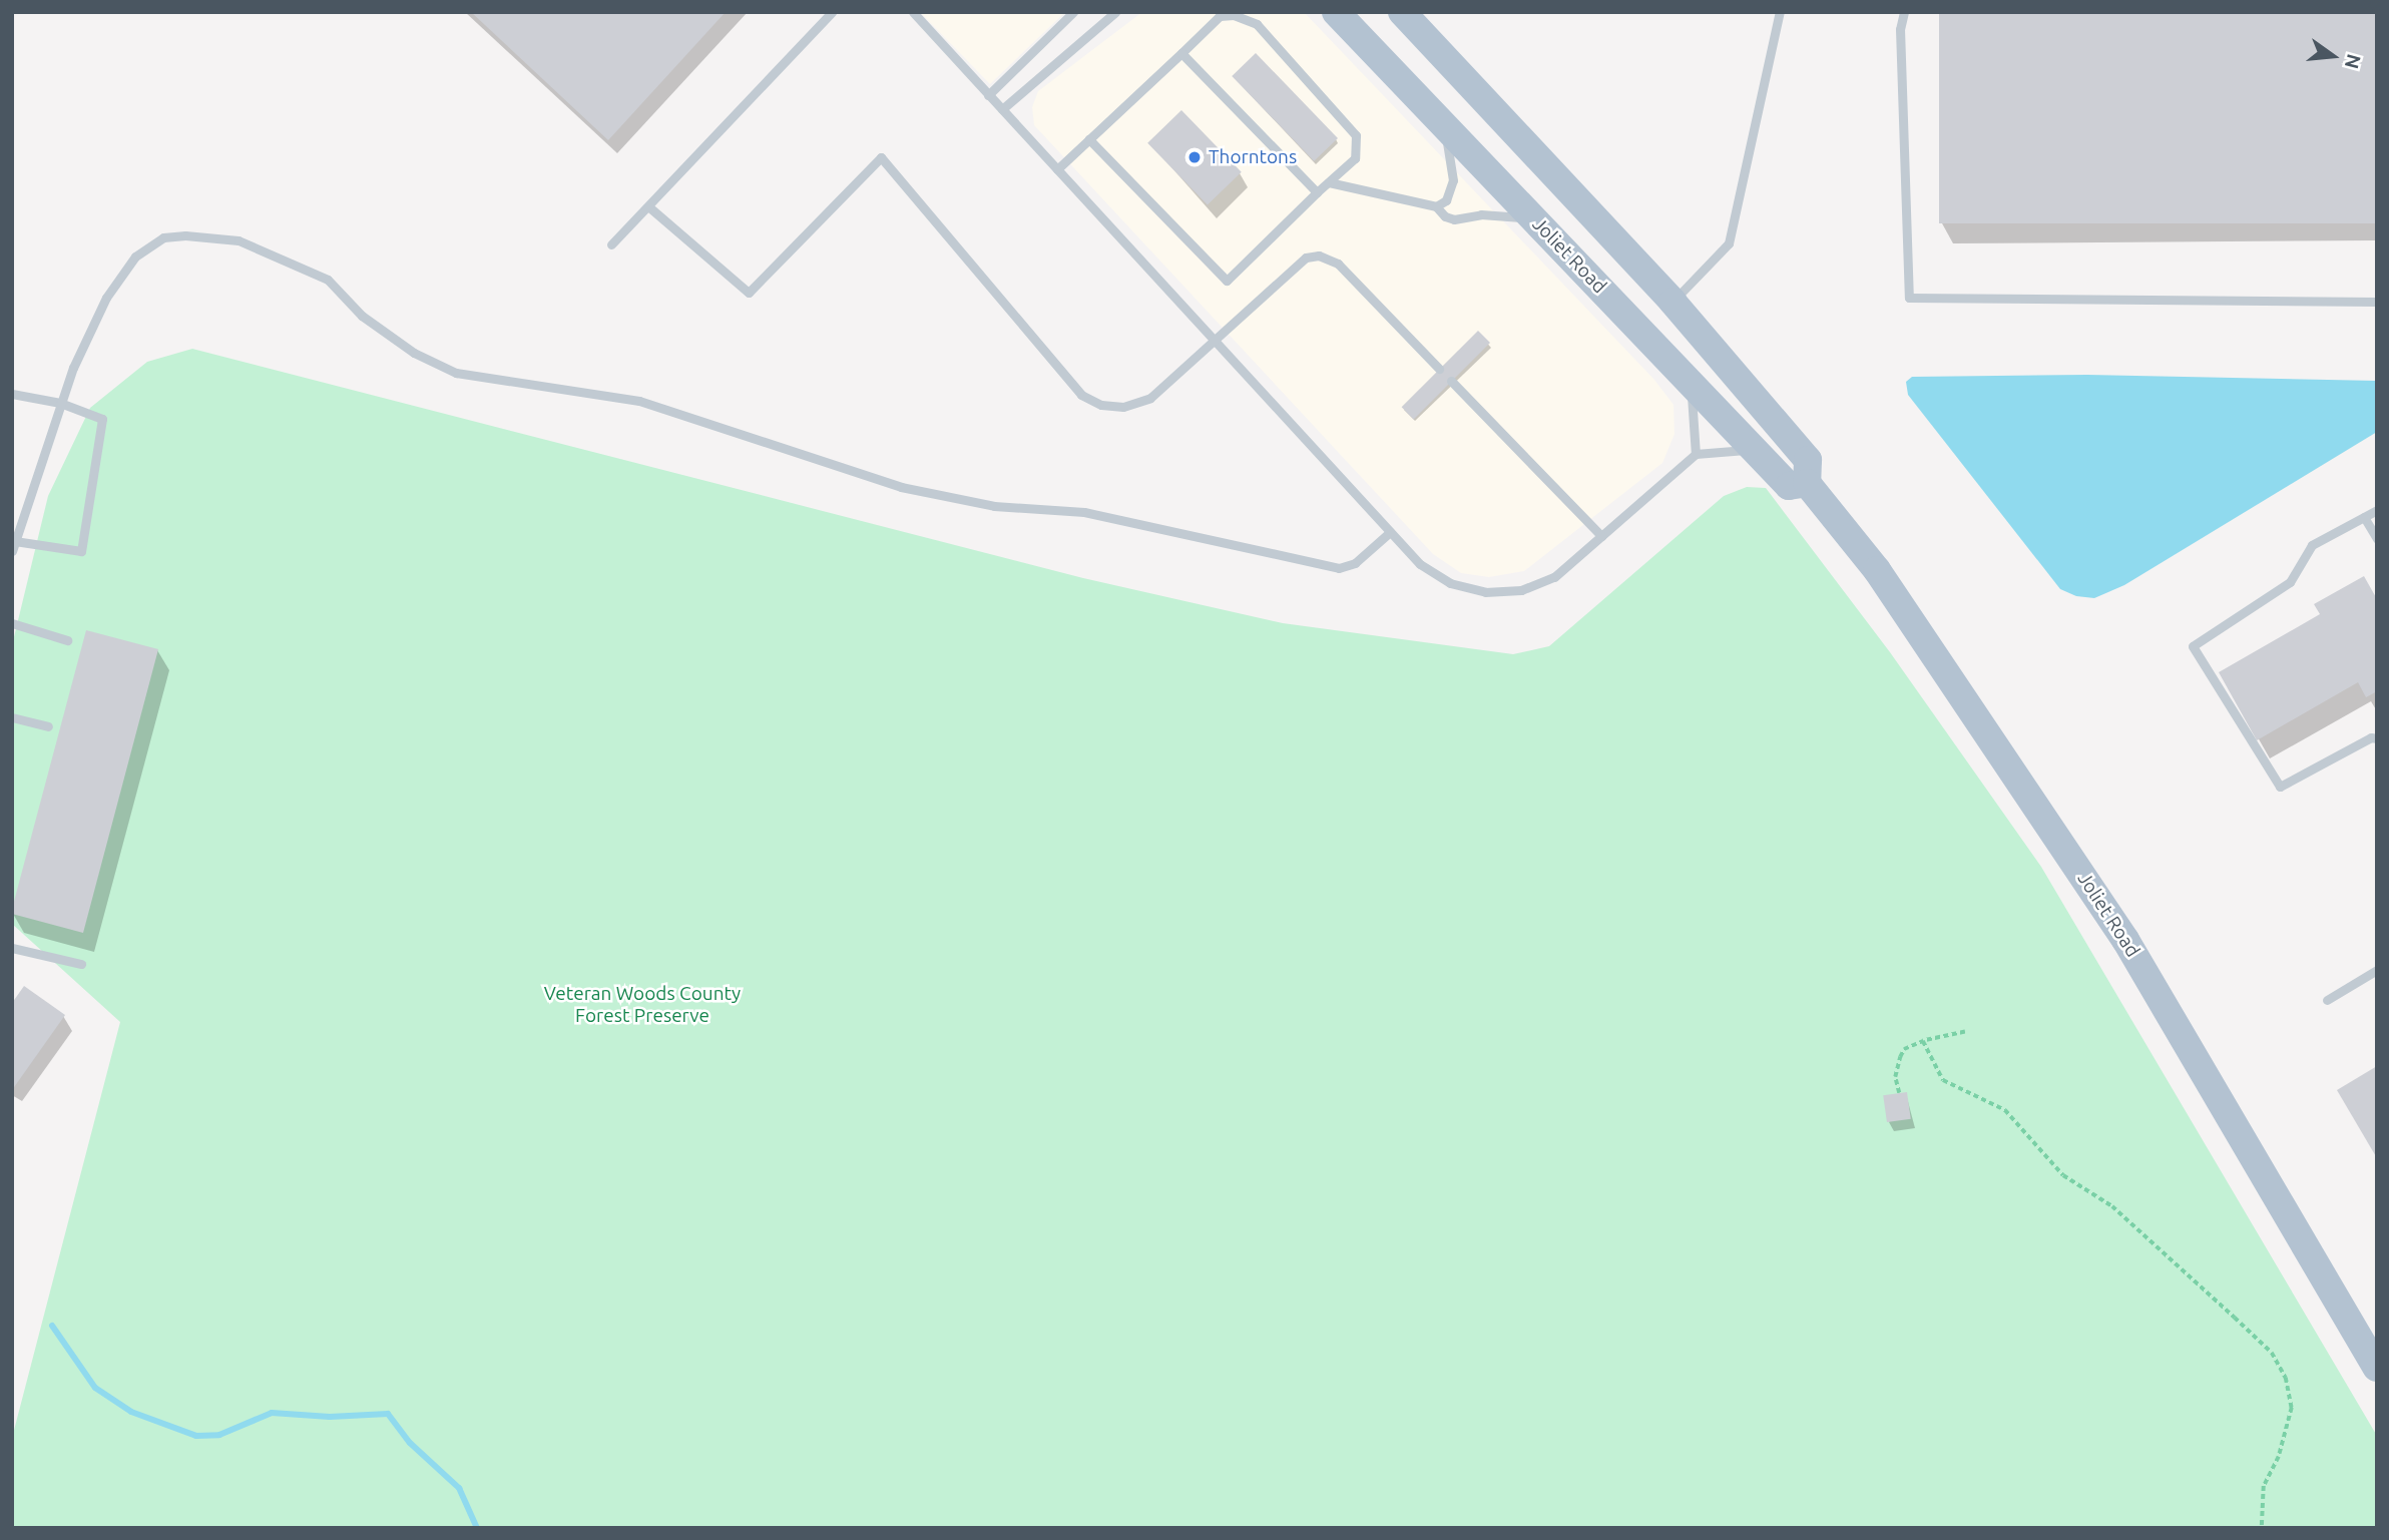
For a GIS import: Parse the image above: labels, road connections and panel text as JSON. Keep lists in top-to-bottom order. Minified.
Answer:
{"streets":{"main road":["Joliet Road"]},"parks":["Veteran Woods County Forest Preserve"],"places":["Thorntons"],"north":"right"}
